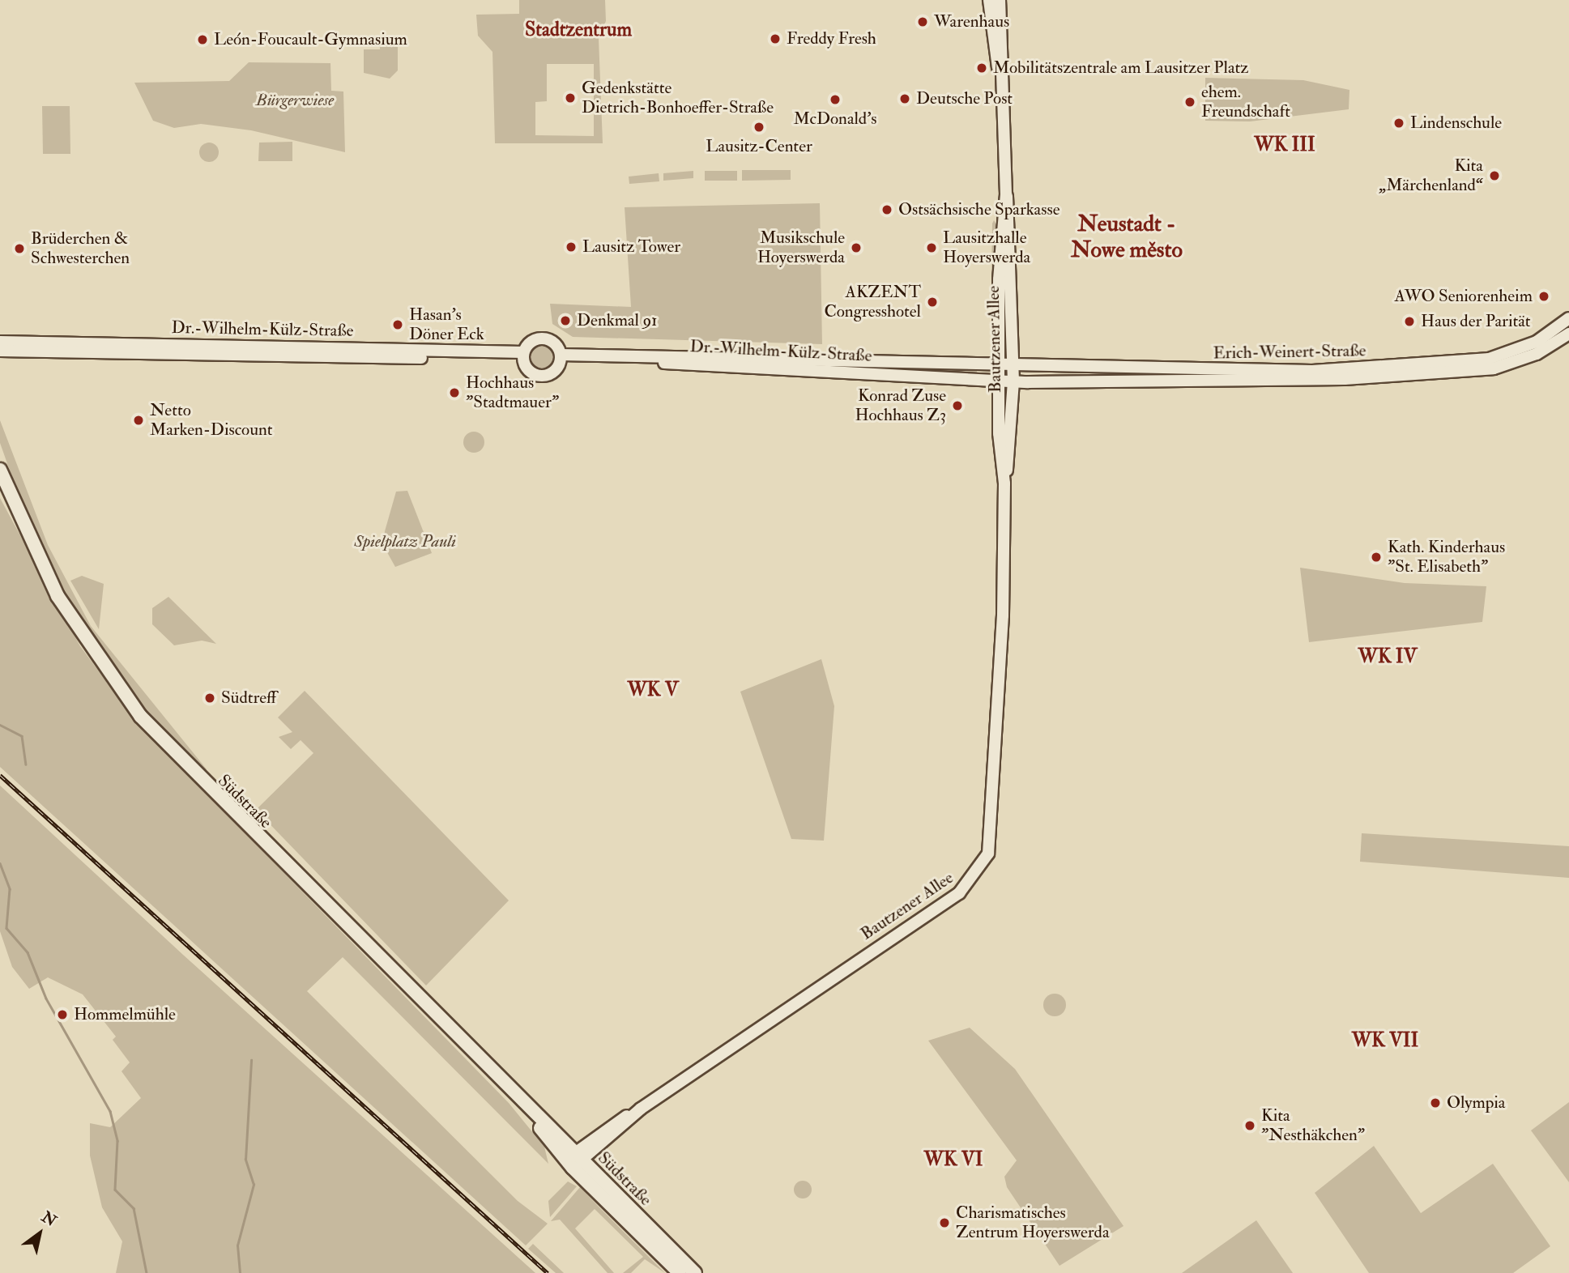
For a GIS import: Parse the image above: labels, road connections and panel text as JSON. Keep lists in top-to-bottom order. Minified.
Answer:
{"streets":{"main road":["Südstraße"],"street":["Dr.-Wilhelm-Külz-Straße","Bautzener Allee","Erich-Weinert-Straße"]},"crossings":[["Dr.-Wilhelm-Külz-Straße","Bautzener Allee"],["Dr.-Wilhelm-Külz-Straße","Erich-Weinert-Straße"],["Bautzener Allee","Erich-Weinert-Straße"],["Bautzener Allee","Südstraße"]],"districts":["Stadtzentrum","WK III","Neustadt - Nowe město","WK IV","WK V","WK VII","WK VI"],"parks":["Bürgerwiese","Spielplatz Pauli"],"places":["Warenhaus","Freddy Fresh","León-Foucault-Gymnasium","Mobilitätszentrale am Lausitzer Platz","Gedenkstätte Dietrich-Bonhoeffer-Straße","Deutsche Post","McDonald's","ehem. Freundschaft","Lindenschule","Lausitz-Center","Kita „Märchenland“","Ostsächsische Sparkasse","Lausitz Tower","Musikschule Hoyerswerda","Lausitzhalle Hoyerswerda","Brüderchen & Schwesterchen","AWO Seniorenheim","AKZENT Congresshotel","Denkmal 91","Haus der Parität","Hasan's Döner Eck","Hochhaus \"Stadtmauer\"","Konrad Zuse Hochhaus Z3","Netto Marken-Discount","Kath. Kinderhaus \"St. Elisabeth\"","Südtreff","Hommelmühle","Olympia","Kita \"Nesthäkchen\"","Charismatisches Zentrum Hoyerswerda"],"north":"top right"}
